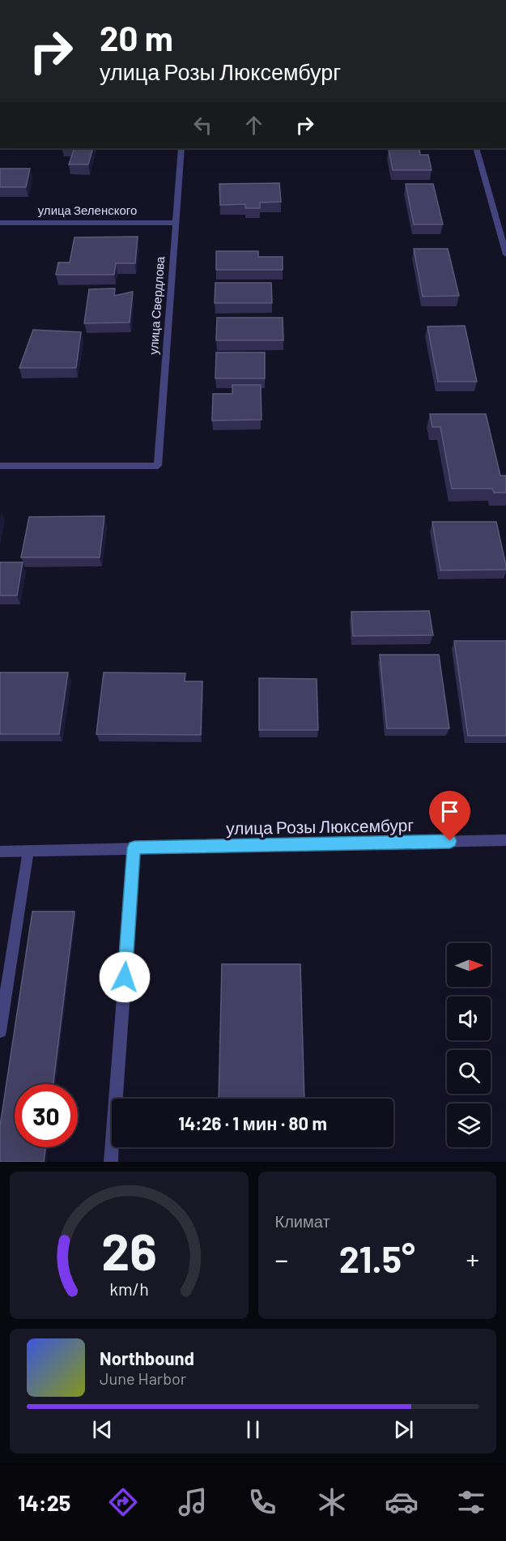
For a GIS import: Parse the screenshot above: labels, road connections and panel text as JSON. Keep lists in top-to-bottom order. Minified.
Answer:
{"streets":{"street":["улица Зеленского","улица Свердлова","улица Розы Люксембург"]},"crossings":[["улица Зеленского","улица Свердлова"]],"north":"right","page":{"turn":["20 m","улица Розы Люксембург"],"limit":"30","trip":"14:26 · 1 мин · 80 m","tile":"Климат","heat":["−","21.5°","+"],"song":["Northbound","June Harbor"],"tabs":"14:25","gauge":["26","km/h"]}}
